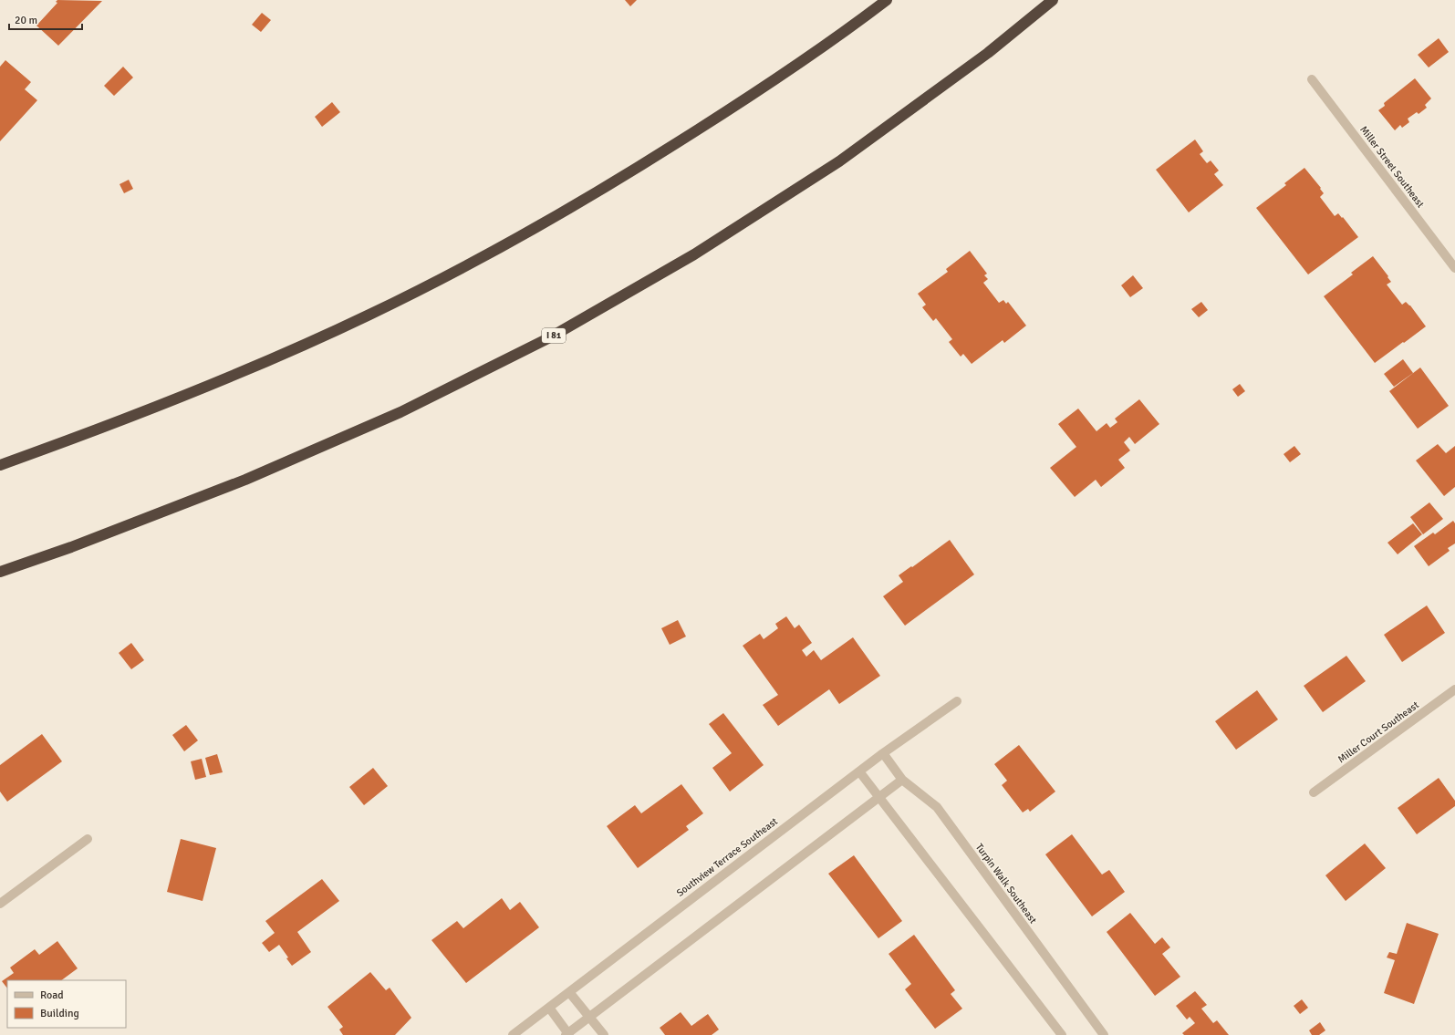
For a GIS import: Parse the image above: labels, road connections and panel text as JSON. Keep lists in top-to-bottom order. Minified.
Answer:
{"streets":{"highway":["I 81"],"street":["Miller Street Southeast","Miller Court Southeast","Southview Terrace Southeast","Turpin Walk Southeast"]},"crossings":[["Southview Terrace Southeast","Turpin Walk Southeast"]],"legend":["Road","Building"],"scale_bar":"20 m"}
